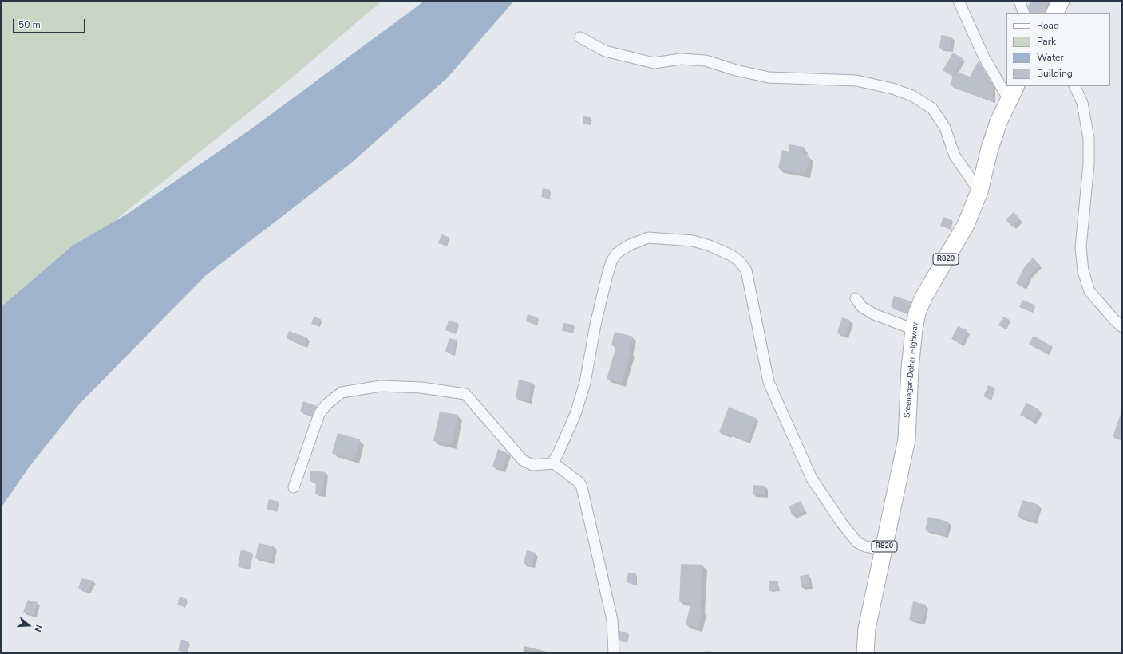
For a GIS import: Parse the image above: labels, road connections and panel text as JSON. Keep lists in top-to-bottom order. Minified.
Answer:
{"streets":{"main road":["R820","Sreenagar-Dohar Highway"]},"legend":["Road","Park","Water","Building"],"scale_bar":"50 m","north":"right"}
